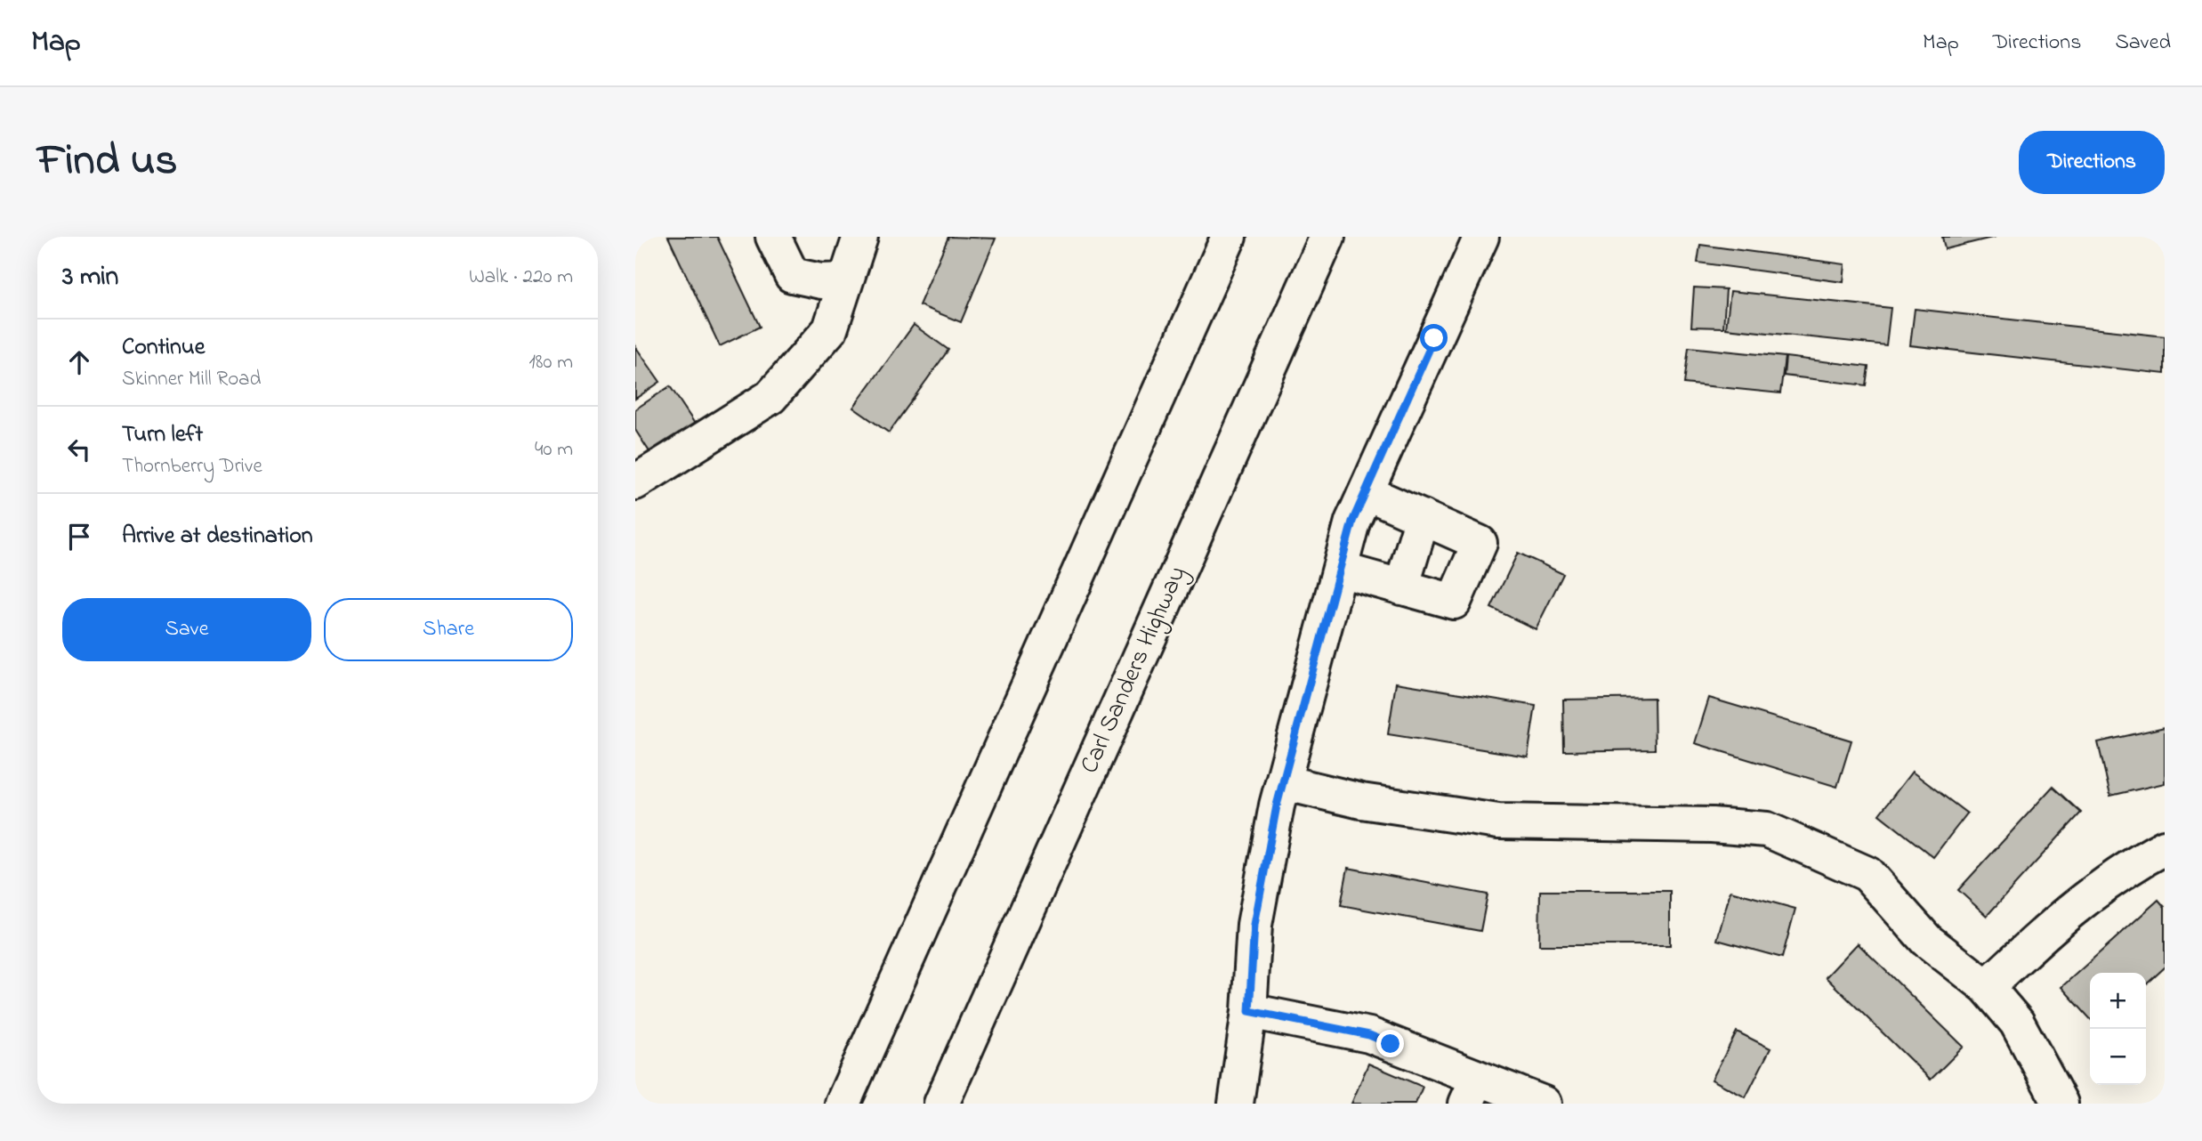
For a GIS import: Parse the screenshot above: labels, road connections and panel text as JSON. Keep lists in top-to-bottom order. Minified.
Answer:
{"streets":{"main road":["Carl Sanders Highway"]},"page":{"header":"Map","nav":["Map","Directions","Saved"],"title":"Find us","buttons":["Directions",["Save","Share"]],"heading":["3 min","Walk · 220 m"],"list":[["Continue","Skinner Mill Road","180 m"],["Turn left","Thornberry Drive","40 m"],"Arrive at destination"],"map_buttons":["+","−"]}}
